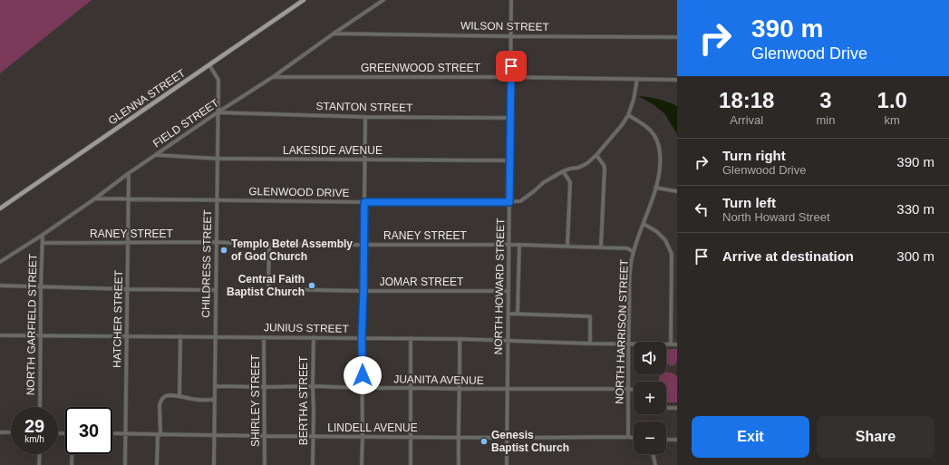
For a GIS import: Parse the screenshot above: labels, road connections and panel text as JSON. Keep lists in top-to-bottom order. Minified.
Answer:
{"streets":{"main road":["GLENNA STREET"],"street":["WILSON STREET","GREENWOOD STREET","STANTON STREET","FIELD STREET","LAKESIDE AVENUE","GLENWOOD DRIVE","RANEY STREET","CHILDRESS STREET","JOMAR STREET","NORTH HOWARD STREET","HATCHER STREET","NORTH GARFIELD STREET","JUNIUS STREET","NORTH HARRISON STREET","JUANITA AVENUE","SHIRLEY STREET","BERTHA STREET","LINDELL AVENUE"]},"crossings":[["WILSON STREET","FIELD STREET"],["WILSON STREET","NORTH HOWARD STREET"],["GREENWOOD STREET","FIELD STREET"],["GREENWOOD STREET","GLENWOOD DRIVE"],["GREENWOOD STREET","NORTH HOWARD STREET"],["GLENNA STREET","CHILDRESS STREET"],["STANTON STREET","FIELD STREET"],["STANTON STREET","CHILDRESS STREET"],["STANTON STREET","NORTH HOWARD STREET"],["FIELD STREET","LAKESIDE AVENUE"],["FIELD STREET","GLENWOOD DRIVE"],["FIELD STREET","CHILDRESS STREET"],["FIELD STREET","HATCHER STREET"],["FIELD STREET","NORTH GARFIELD STREET"],["LAKESIDE AVENUE","CHILDRESS STREET"],["LAKESIDE AVENUE","NORTH HOWARD STREET"],["GLENWOOD DRIVE","CHILDRESS STREET"],["GLENWOOD DRIVE","NORTH HOWARD STREET"],["GLENWOOD DRIVE","HATCHER STREET"],["GLENWOOD DRIVE","NORTH HARRISON STREET"],["RANEY STREET","CHILDRESS STREET"],["RANEY STREET","JOMAR STREET"],["RANEY STREET","NORTH HOWARD STREET"],["RANEY STREET","HATCHER STREET"],["RANEY STREET","NORTH GARFIELD STREET"],["RANEY STREET","NORTH HARRISON STREET"],["CHILDRESS STREET","JUNIUS STREET"],["CHILDRESS STREET","JUANITA AVENUE"],["CHILDRESS STREET","LINDELL AVENUE"],["JOMAR STREET","NORTH HOWARD STREET"],["NORTH HOWARD STREET","JUNIUS STREET"],["NORTH HOWARD STREET","JUANITA AVENUE"],["NORTH HOWARD STREET","LINDELL AVENUE"],["HATCHER STREET","JUNIUS STREET"],["HATCHER STREET","LINDELL AVENUE"],["NORTH GARFIELD STREET","JUNIUS STREET"],["JUNIUS STREET","NORTH HARRISON STREET"],["JUNIUS STREET","SHIRLEY STREET"],["JUNIUS STREET","BERTHA STREET"],["NORTH HARRISON STREET","JUANITA AVENUE"],["NORTH HARRISON STREET","LINDELL AVENUE"],["JUANITA AVENUE","SHIRLEY STREET"],["JUANITA AVENUE","BERTHA STREET"],["SHIRLEY STREET","LINDELL AVENUE"],["BERTHA STREET","LINDELL AVENUE"]],"places":["Templo Betel Assembly of God Church","Central Faith Baptist Church","Genesis Baptist Church"],"page":{"turn":["390 m","Glenwood Drive"],"eta":["18:18","Arrival","3","min","1.0","km"],"list":[{"name":"Turn right","note":"Glenwood Drive","value":"390 m"},{"name":"Turn left","note":"North Howard Street","value":"330 m"},{"name":"Arrive at destination","value":"300 m"}],"map_buttons":["+","−"],"speed":"29 km/h","limit":"30","buttons":["Exit","Share"]}}
